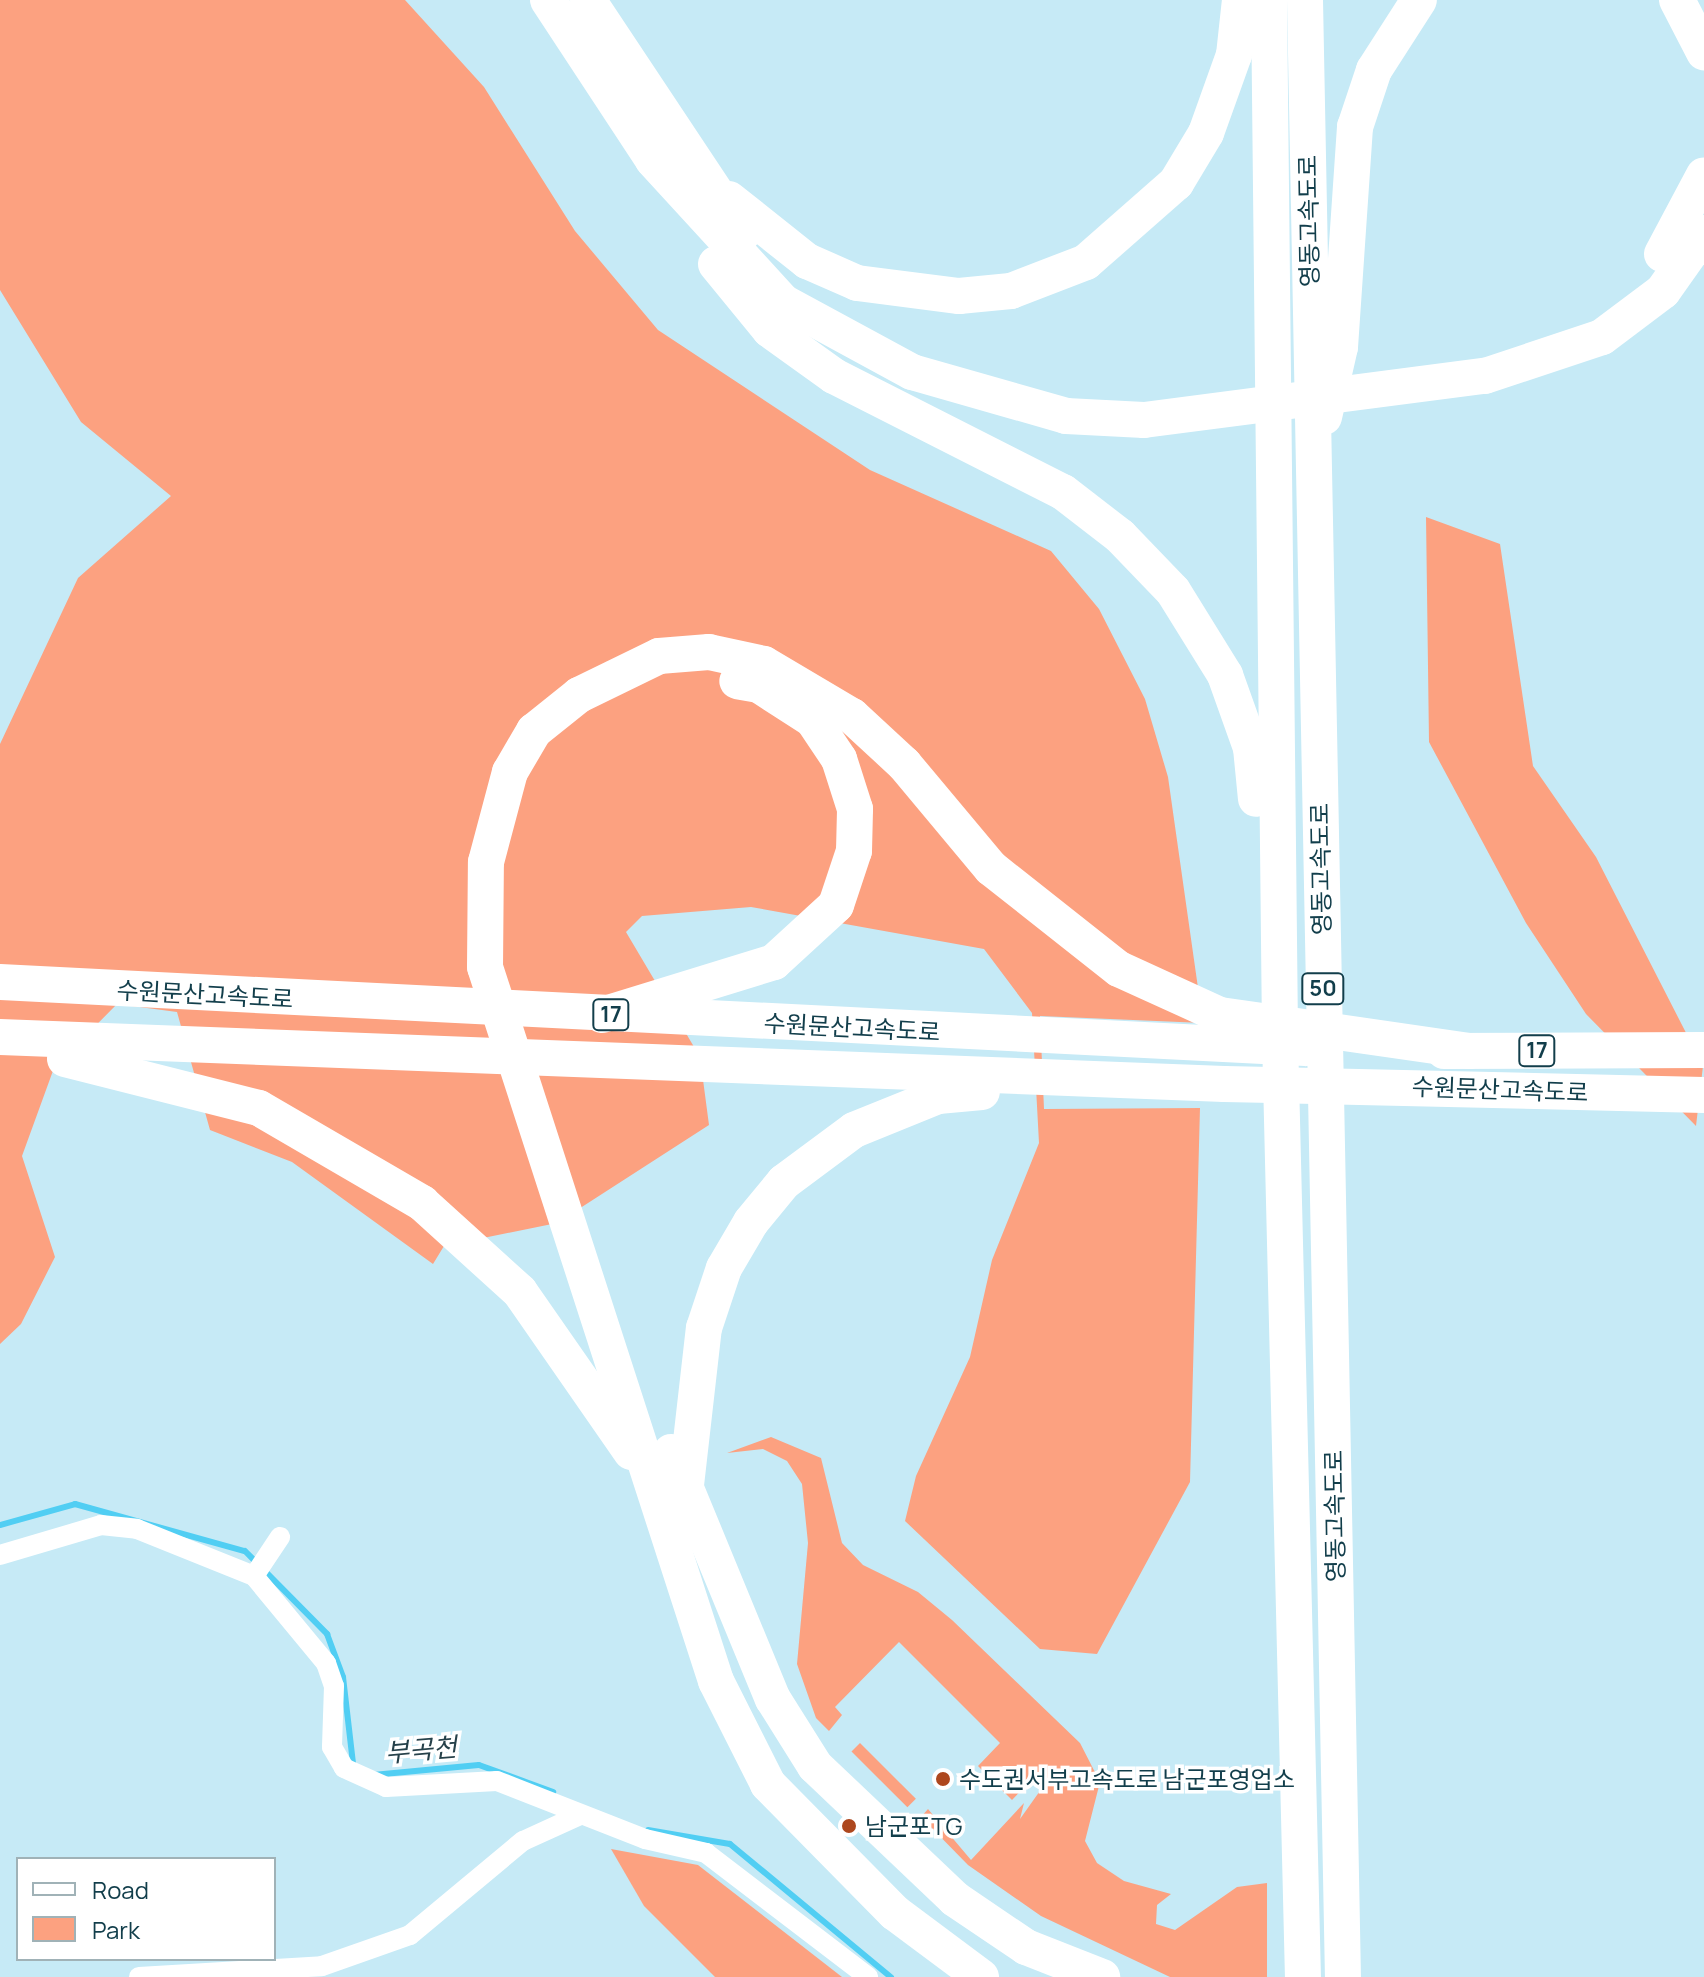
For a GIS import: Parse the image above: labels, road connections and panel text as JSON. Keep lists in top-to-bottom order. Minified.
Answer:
{"streets":{"highway":["영동고속도로","50","수원문산고속도로","17"]},"water":["부곡천"],"places":["수도권서부고속도로 남군포영업소","남군포TG"],"legend":["Road","Park"]}
